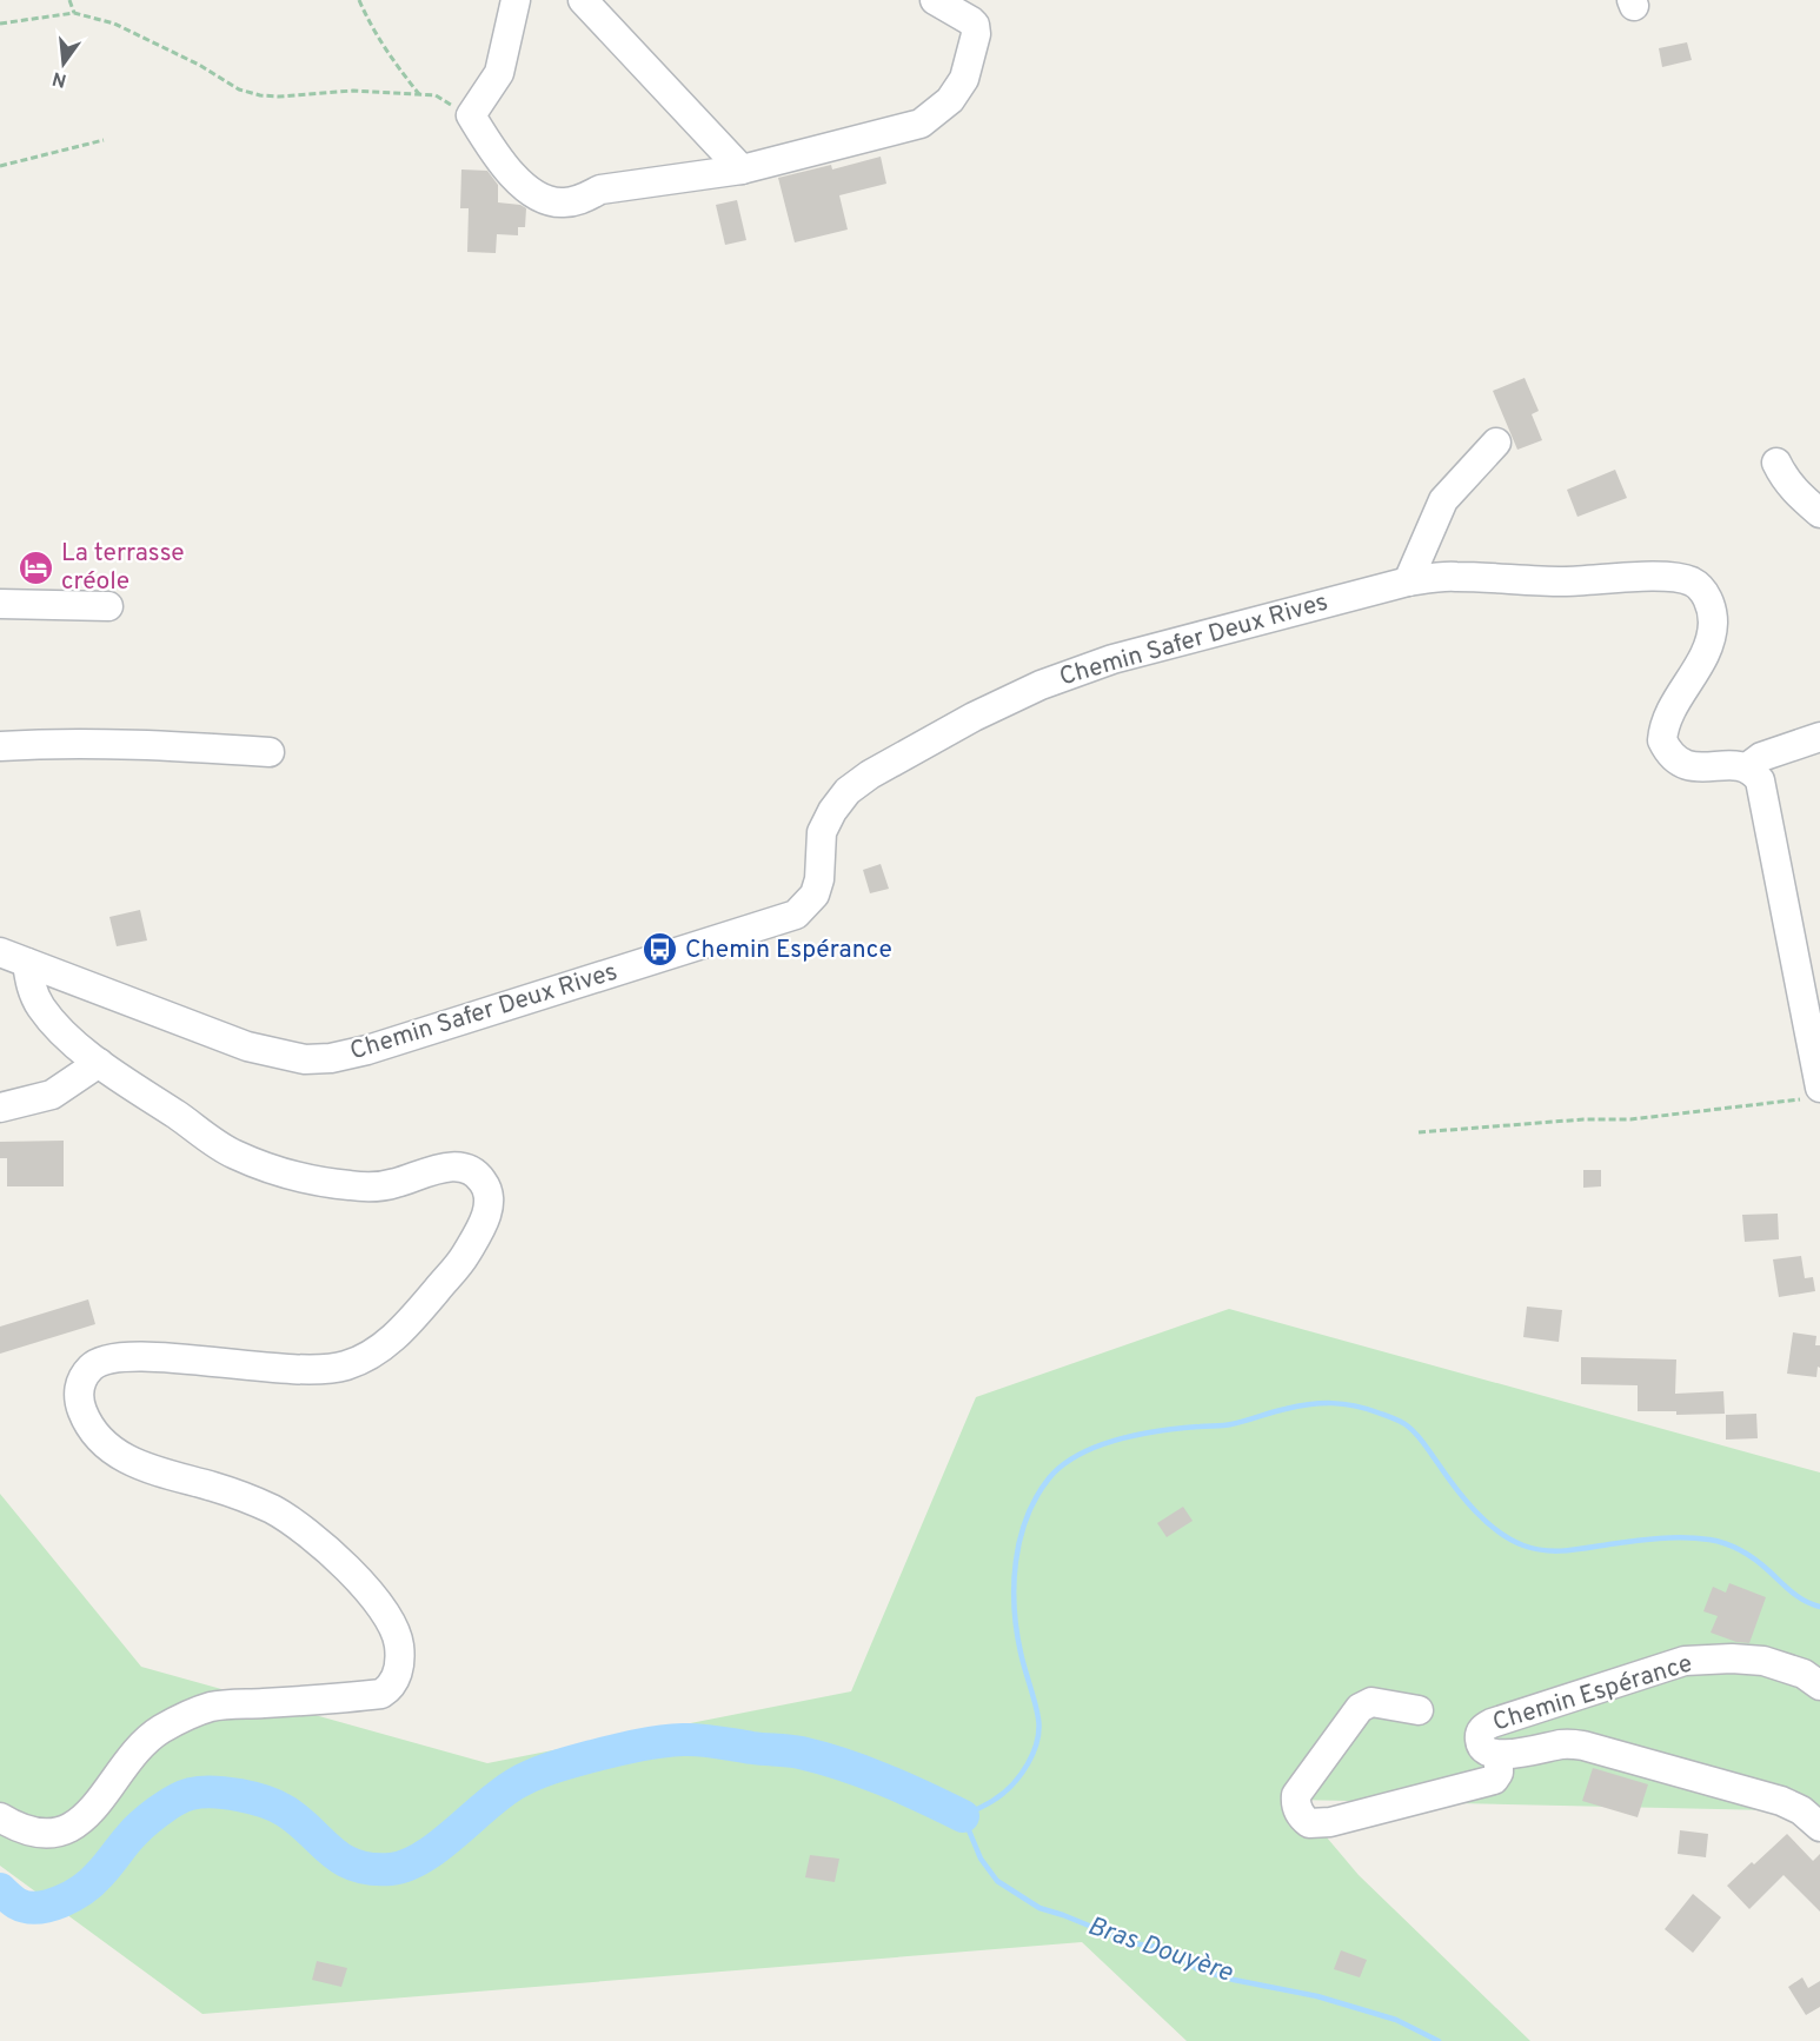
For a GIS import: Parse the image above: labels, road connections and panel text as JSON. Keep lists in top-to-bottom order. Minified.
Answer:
{"streets":{"street":["Chemin Safer Deux Rives","Chemin Espérance"]},"water":["Bras Douyère"],"places":{"hotel":["La terrasse créole"],"bus stop":["Chemin Espérance"]},"north":"bottom"}
